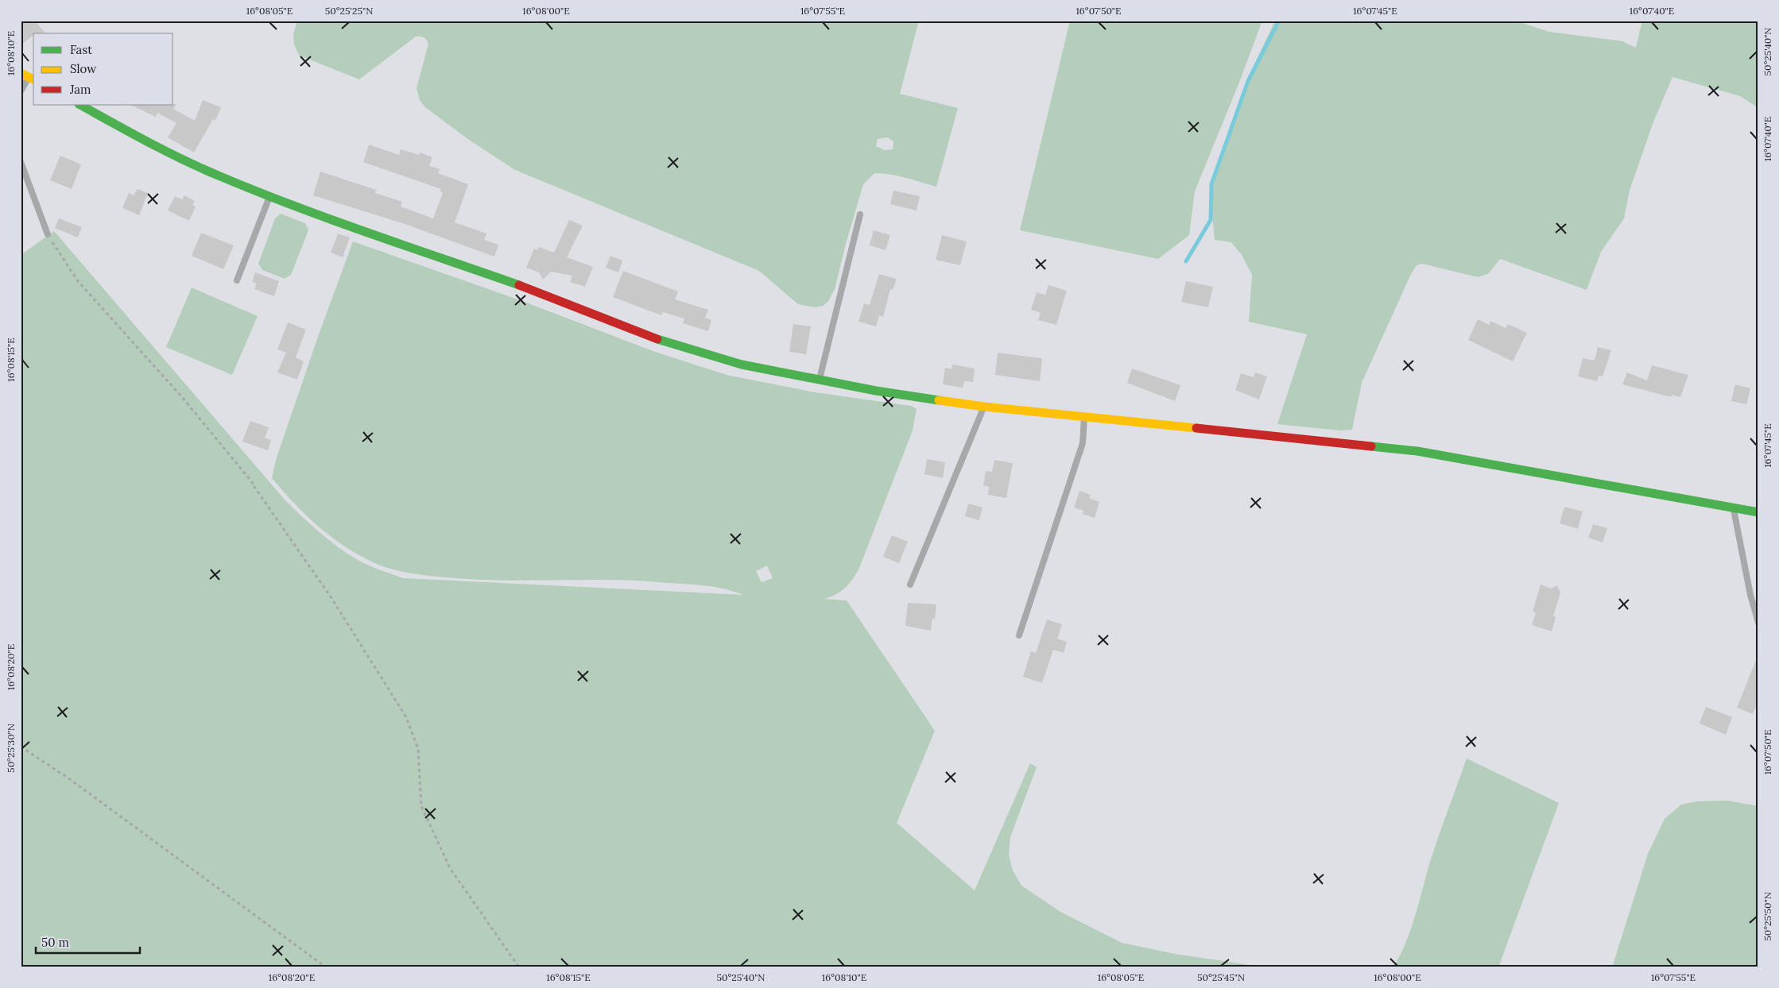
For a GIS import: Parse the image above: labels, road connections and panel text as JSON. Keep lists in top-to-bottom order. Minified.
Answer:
{"legend":["Fast","Slow","Jam"],"scale_bar":"50 m","coordinates":["16°08'05\"E","50°25'25\"N","16°08'00\"E","16°07'55\"E","16°07'50\"E","16°07'45\"E","16°07'40\"E","50°25'40\"N","16°08'10\"E","16°08'15\"E","16°08'20\"E","50°25'30\"N","50°25'50\"N","50°25'45\"N"]}
